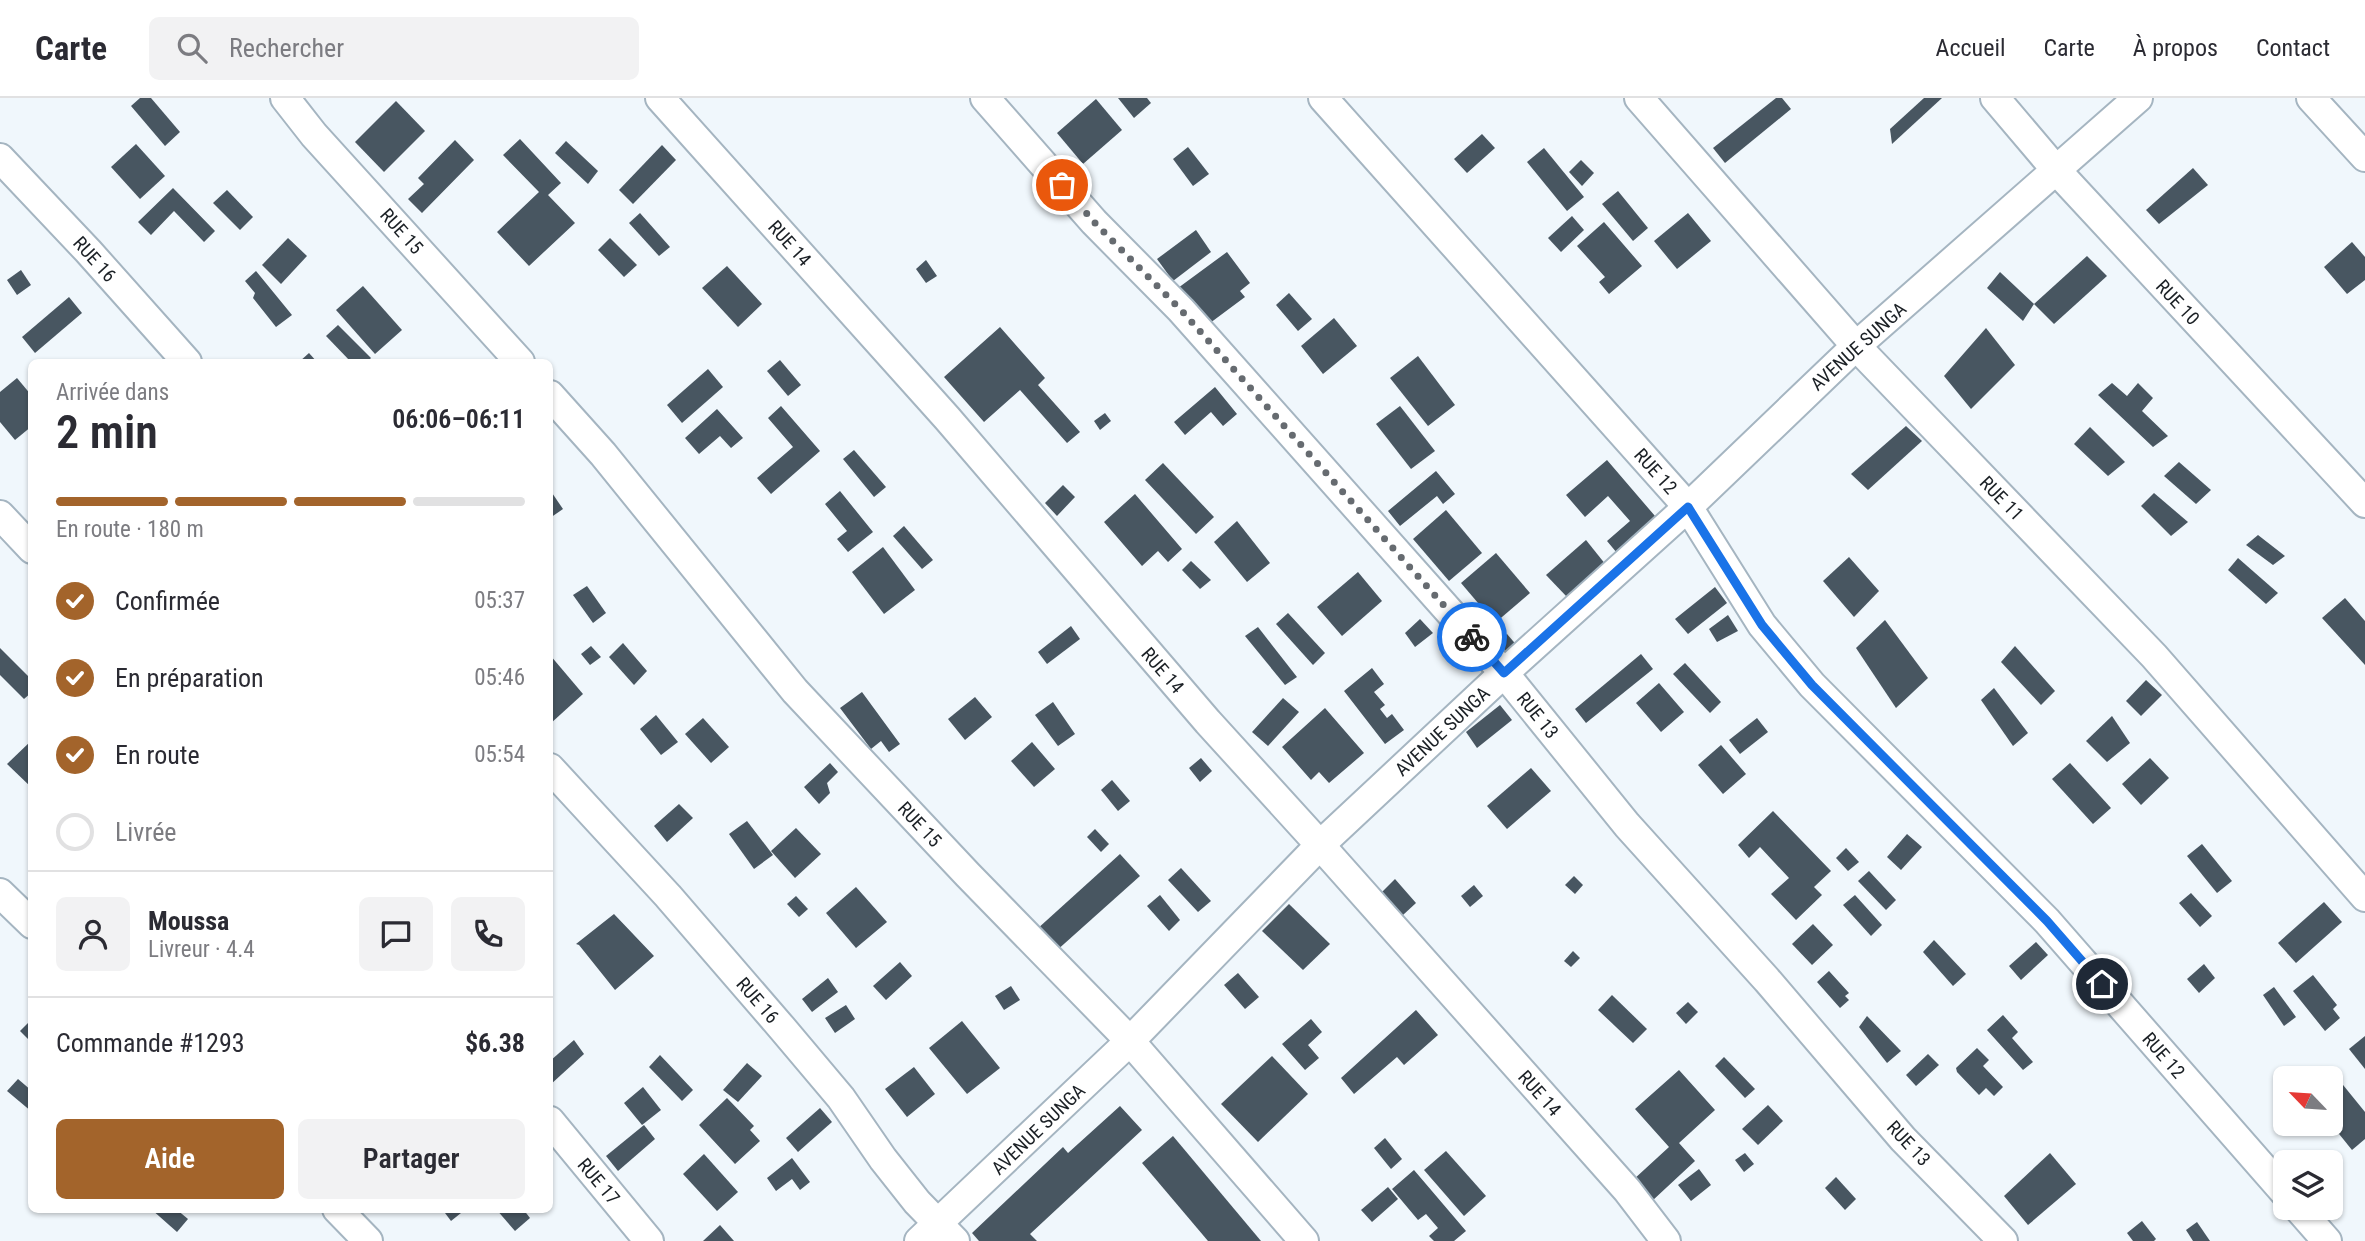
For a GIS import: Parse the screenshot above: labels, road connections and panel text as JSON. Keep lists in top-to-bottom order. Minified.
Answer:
{"streets":{"street":["RUE 15","RUE 14","RUE 16","RUE 10","AVENUE SUNGA","RUE 12","RUE 11","RUE 13","RUE 17"]},"crossings":[["RUE 15","AVENUE SUNGA"],["RUE 14","AVENUE SUNGA"],["RUE 16","AVENUE SUNGA"],["RUE 10","AVENUE SUNGA"],["AVENUE SUNGA","RUE 12"],["AVENUE SUNGA","RUE 11"],["AVENUE SUNGA","RUE 13"]],"north":"top left","page":{"header":"Carte","search":"Rechercher","nav":["Accueil","Carte","À propos","Contact"],"heading":["2 min","Arrivée dans","06:06–06:11"],"panel":["Moussa","Livreur · 4.4","Commande #1293","$6.38"],"bar":"En route · 180 m","list":[["Confirmée","05:37"],["En préparation","05:46"],["En route","05:54"],"Livrée"],"buttons":["Aide","Partager"]}}
